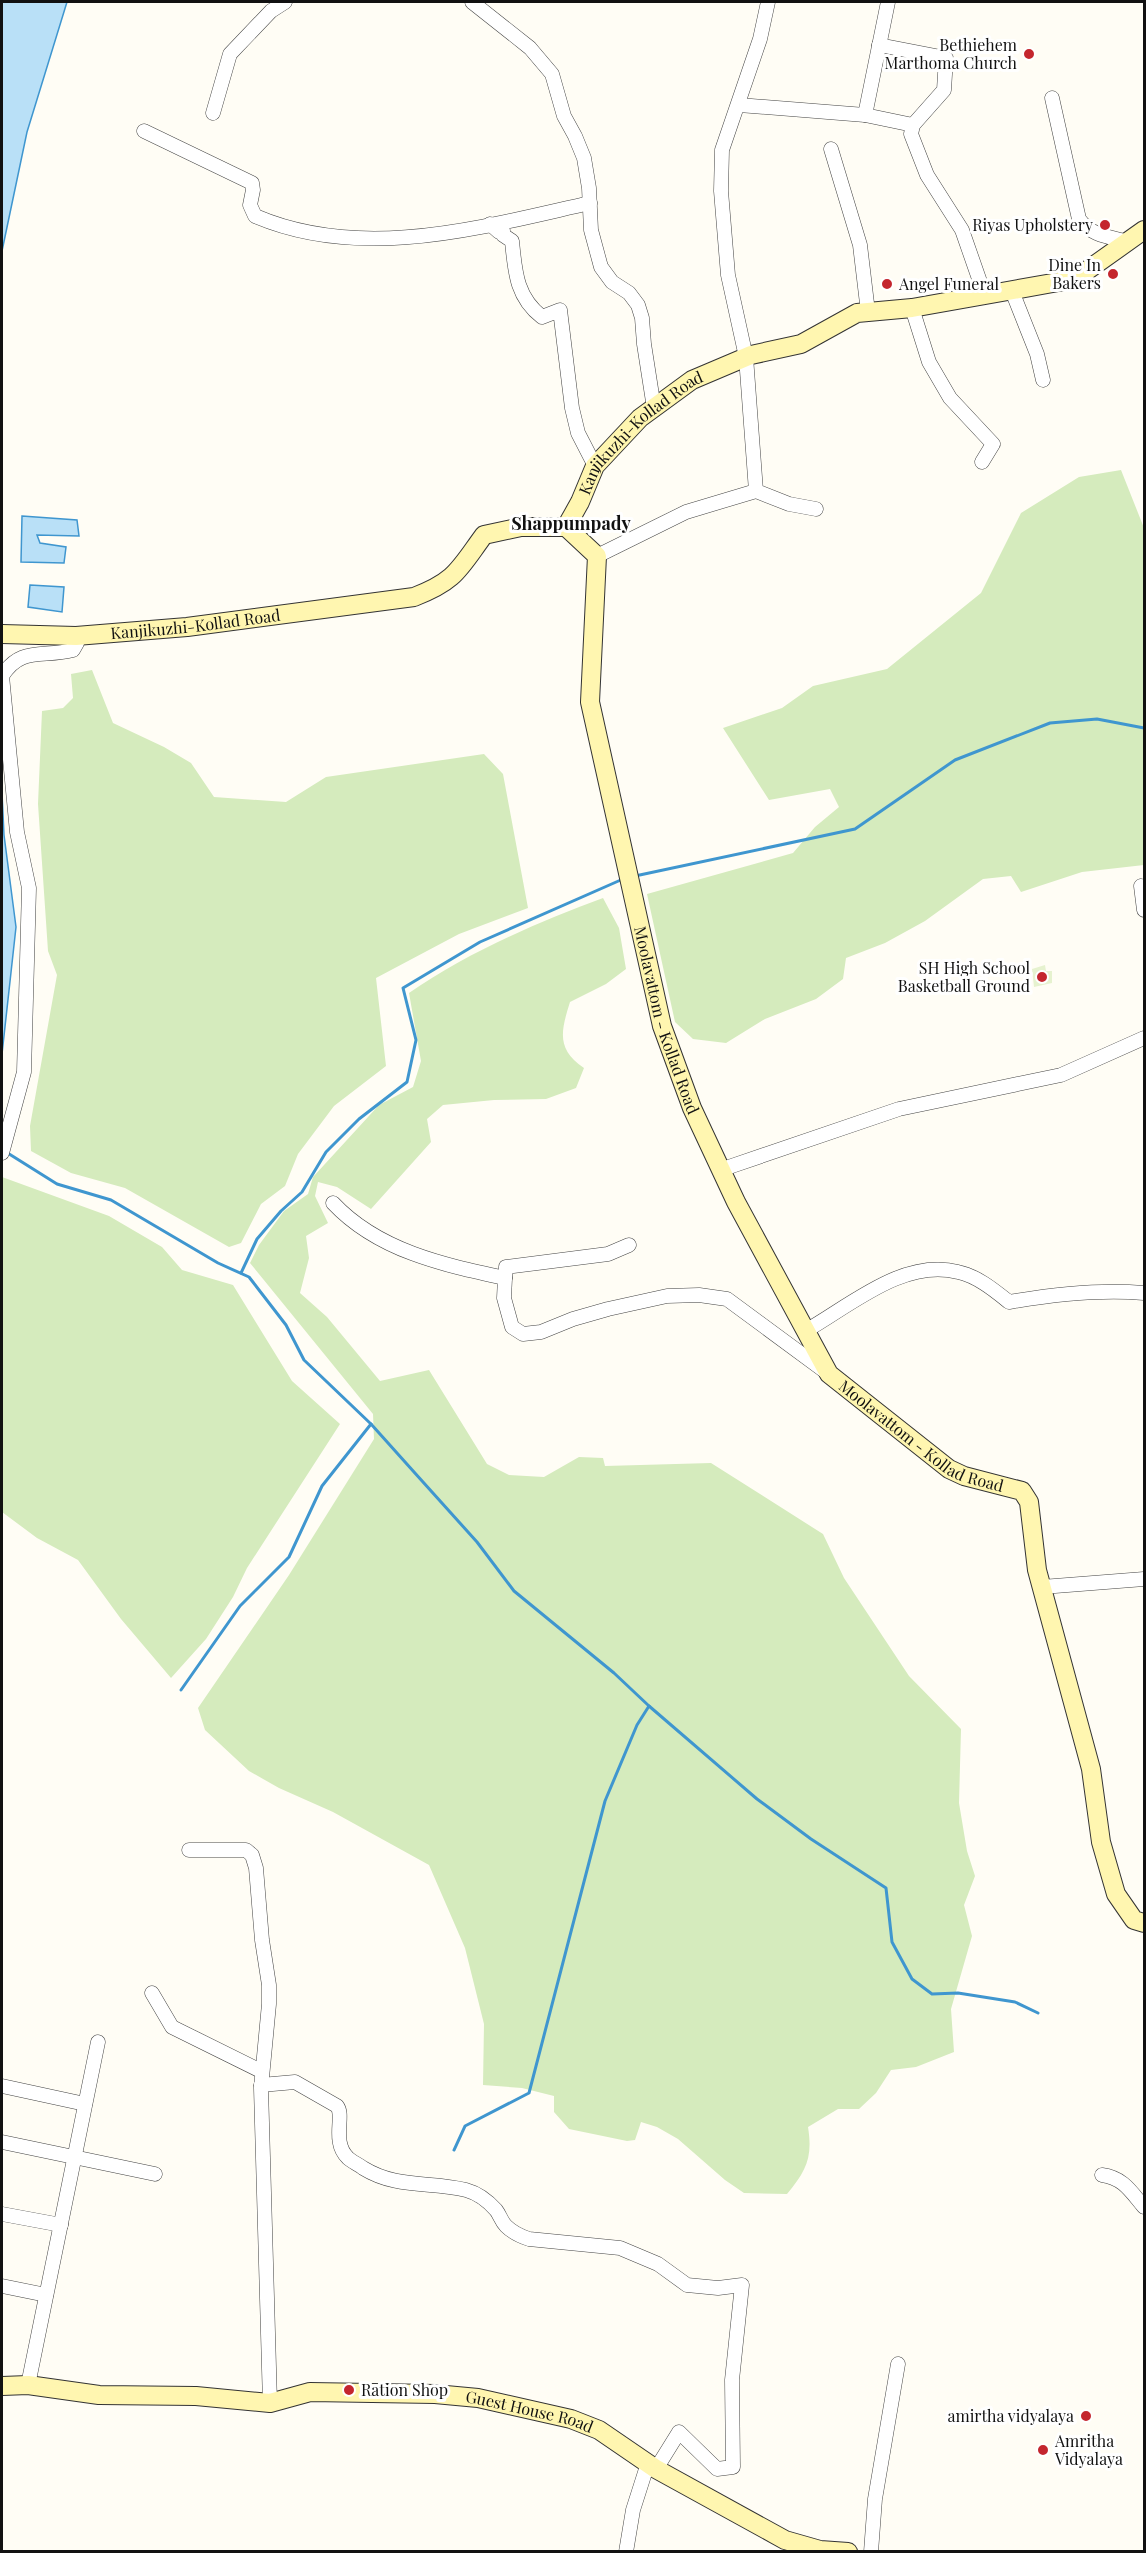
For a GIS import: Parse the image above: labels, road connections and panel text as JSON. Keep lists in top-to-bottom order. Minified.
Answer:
{"streets":{"main road":["Kanjikuzhi-Kollad Road","Moolavattom - Kollad Road","Guest House Road"]},"districts":["Shappumpady"],"places":["Bethiehem Marthoma Church","Riyas Upholstery","Dine In Bakers","Angel Funeral","SH High School Basketball Ground","Ration Shop","amirtha vidyalaya","Amritha Vidyalaya"]}
